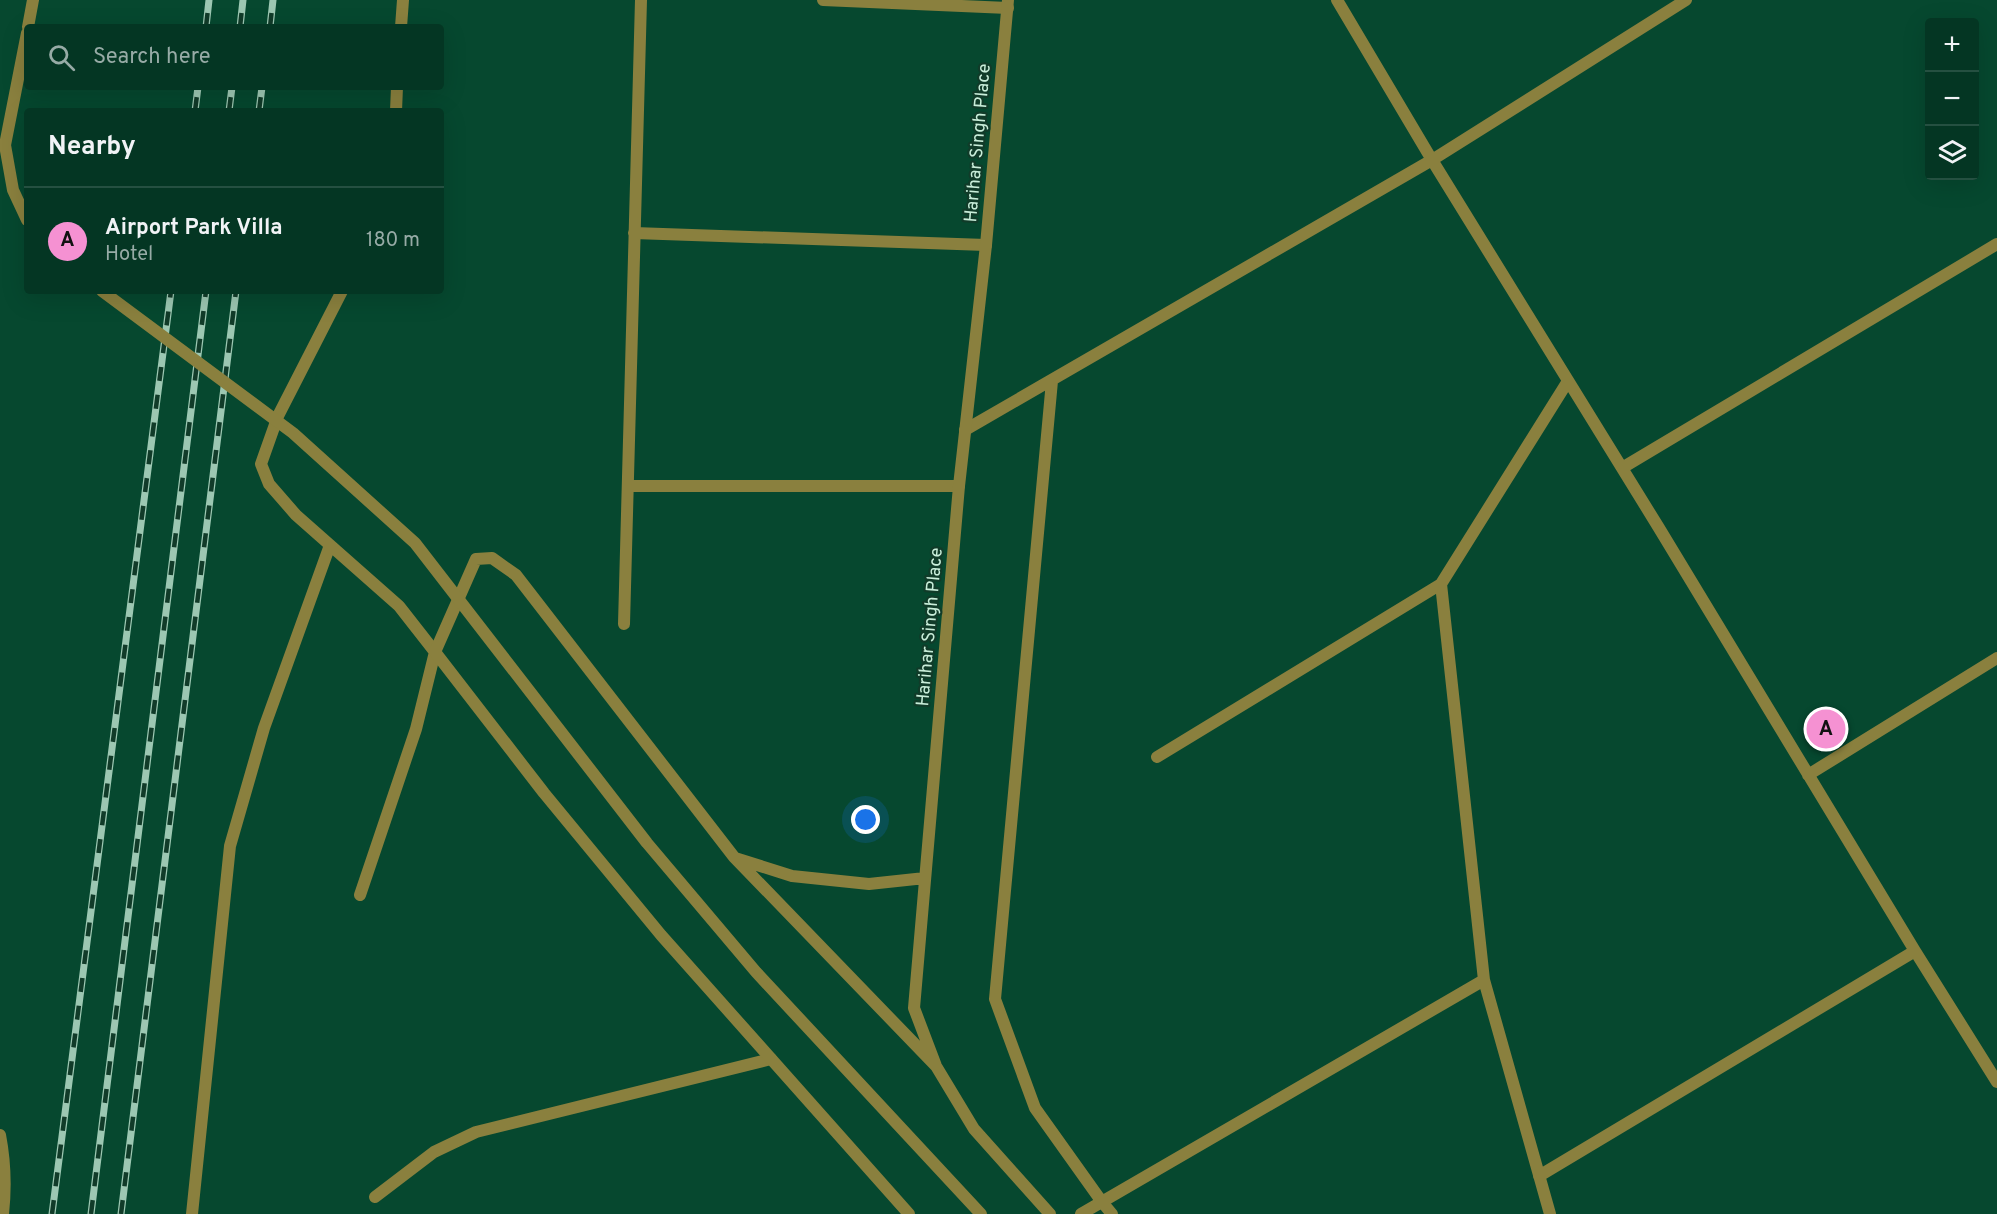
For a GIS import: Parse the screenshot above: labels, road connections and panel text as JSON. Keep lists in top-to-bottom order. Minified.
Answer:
{"streets":{"street":["Harihar Singh Place"]},"page":{"map_buttons":["+","−"],"search":"Search here","heading":"Nearby","list":[{"mark":"A","name":"Airport Park Villa","note":"Hotel","value":"180 m"}],"pins":"A"}}
